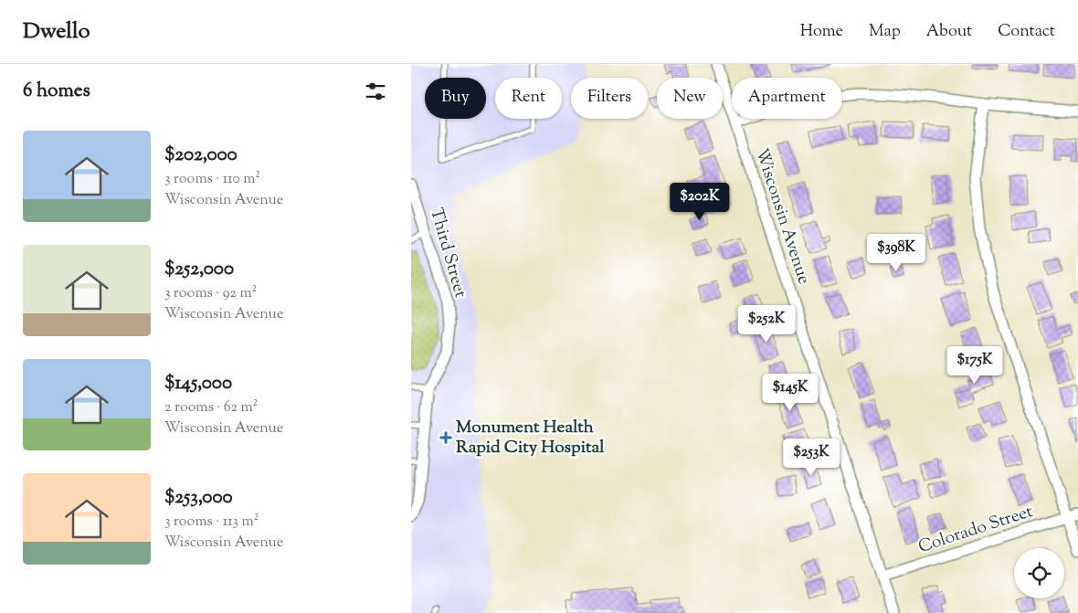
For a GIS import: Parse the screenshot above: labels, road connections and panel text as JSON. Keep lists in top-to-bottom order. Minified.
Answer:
{"streets":{"street":["Wisconsin Avenue","Third Street","Colorado Street"]},"crossings":[["Wisconsin Avenue","Colorado Street"]],"places":{"health":["Monument Health Rapid City Hospital"]},"page":{"header":"Dwello","nav":["Home","Map","About","Contact"],"heading":"6 homes","chip":["Buy","Rent","Filters","New","Apartment"],"list":[{"name":"$202,000","note":"3 rooms · 110 m² · Wisconsin Avenue"},{"name":"$252,000","note":"3 rooms · 92 m² · Wisconsin Avenue"},{"name":"$145,000","note":"2 rooms · 62 m² · Wisconsin Avenue"},{"name":"$253,000","note":"3 rooms · 113 m² · Wisconsin Avenue"}],"price":["$202K","$398K","$252K","$175K","$145K","$253K"]}}
